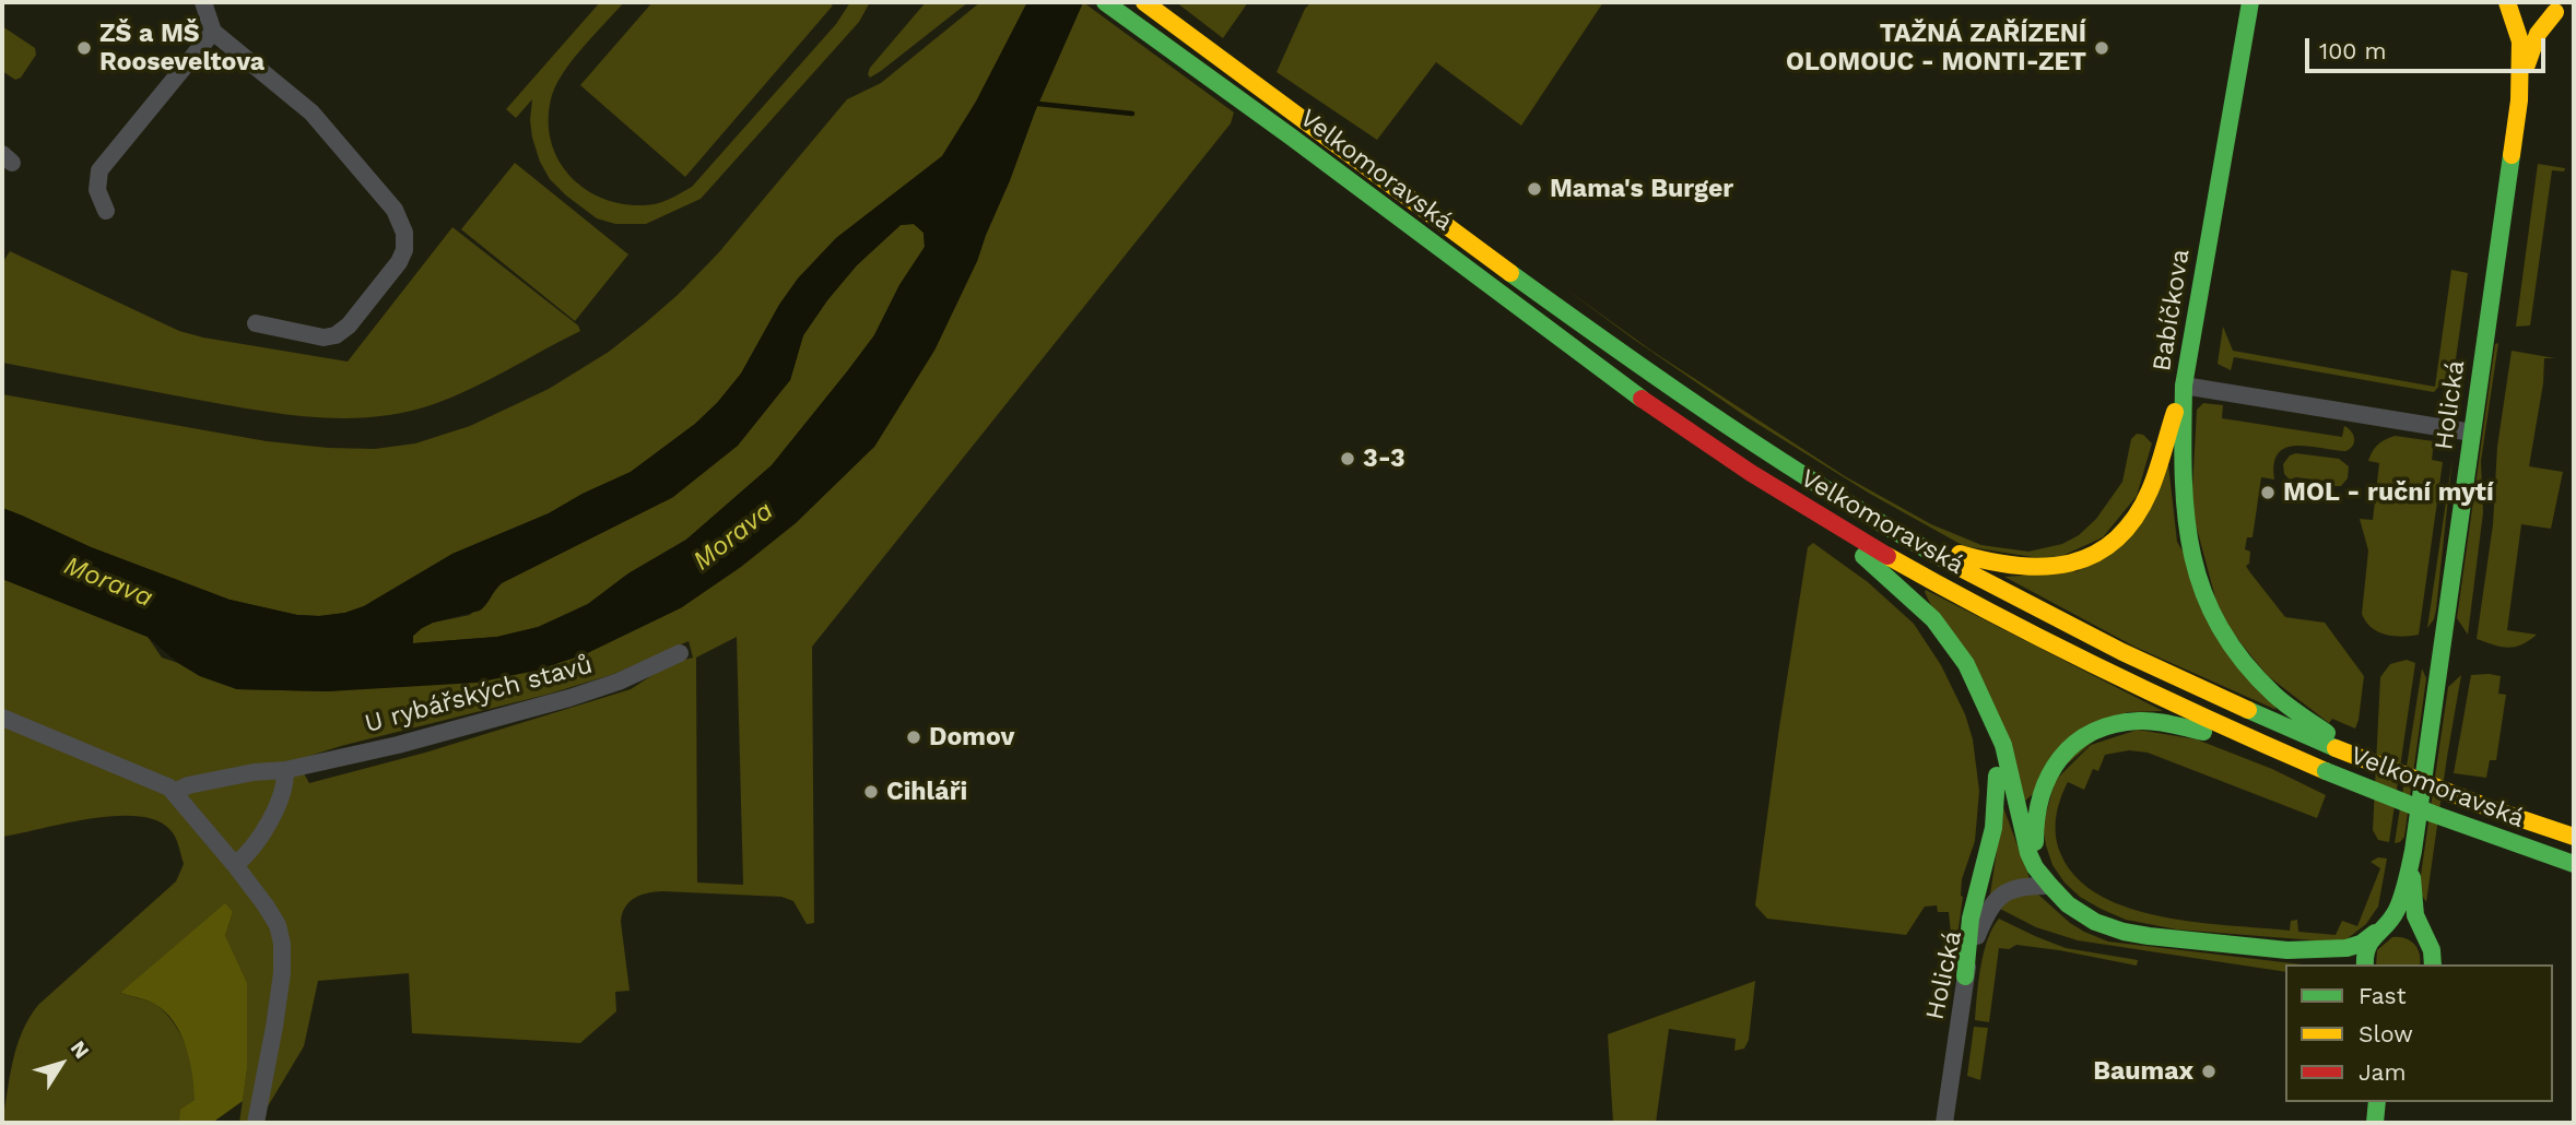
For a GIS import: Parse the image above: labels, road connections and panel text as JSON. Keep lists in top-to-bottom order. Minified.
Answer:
{"streets":{"main road":["Velkomoravská","Babíčkova","Holická"],"street":["U rybářských stavů"]},"crossings":[["Babíčkova","Holická"]],"water":["Morava"],"places":["ZŠ a MŠ Rooseveltova","TAŽNÁ ZAŘÍZENÍ OLOMOUC - MONTI-ZET","Mama's Burger","3-3","MOL - ruční mytí","Domov","Cihláři","Baumax"],"legend":["Fast","Slow","Jam"],"scale_bar":"100 m","north":"top right"}
